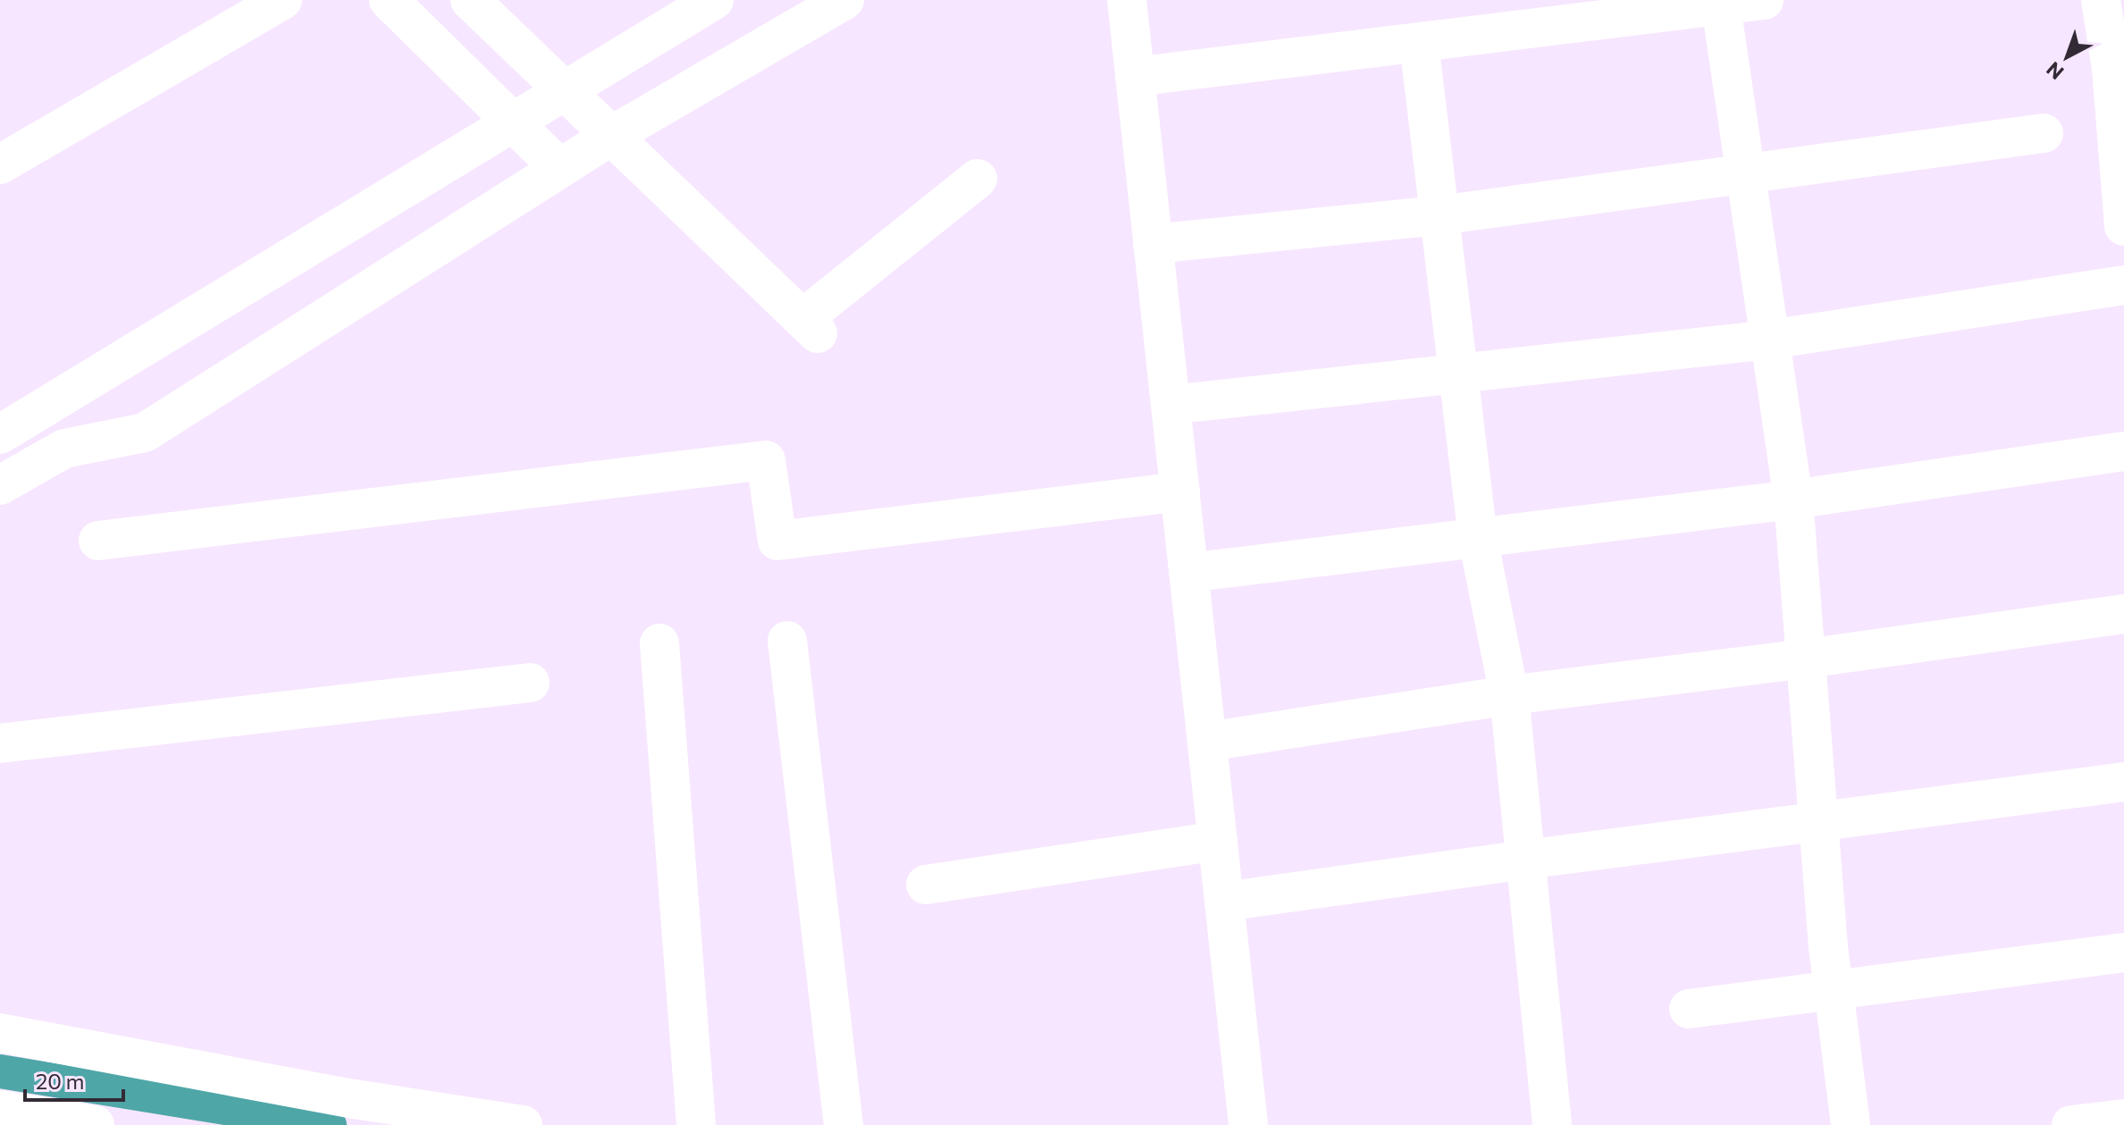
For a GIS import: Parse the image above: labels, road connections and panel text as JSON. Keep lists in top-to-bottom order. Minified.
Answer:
{"scale_bar":"20 m","north":"bottom left"}
